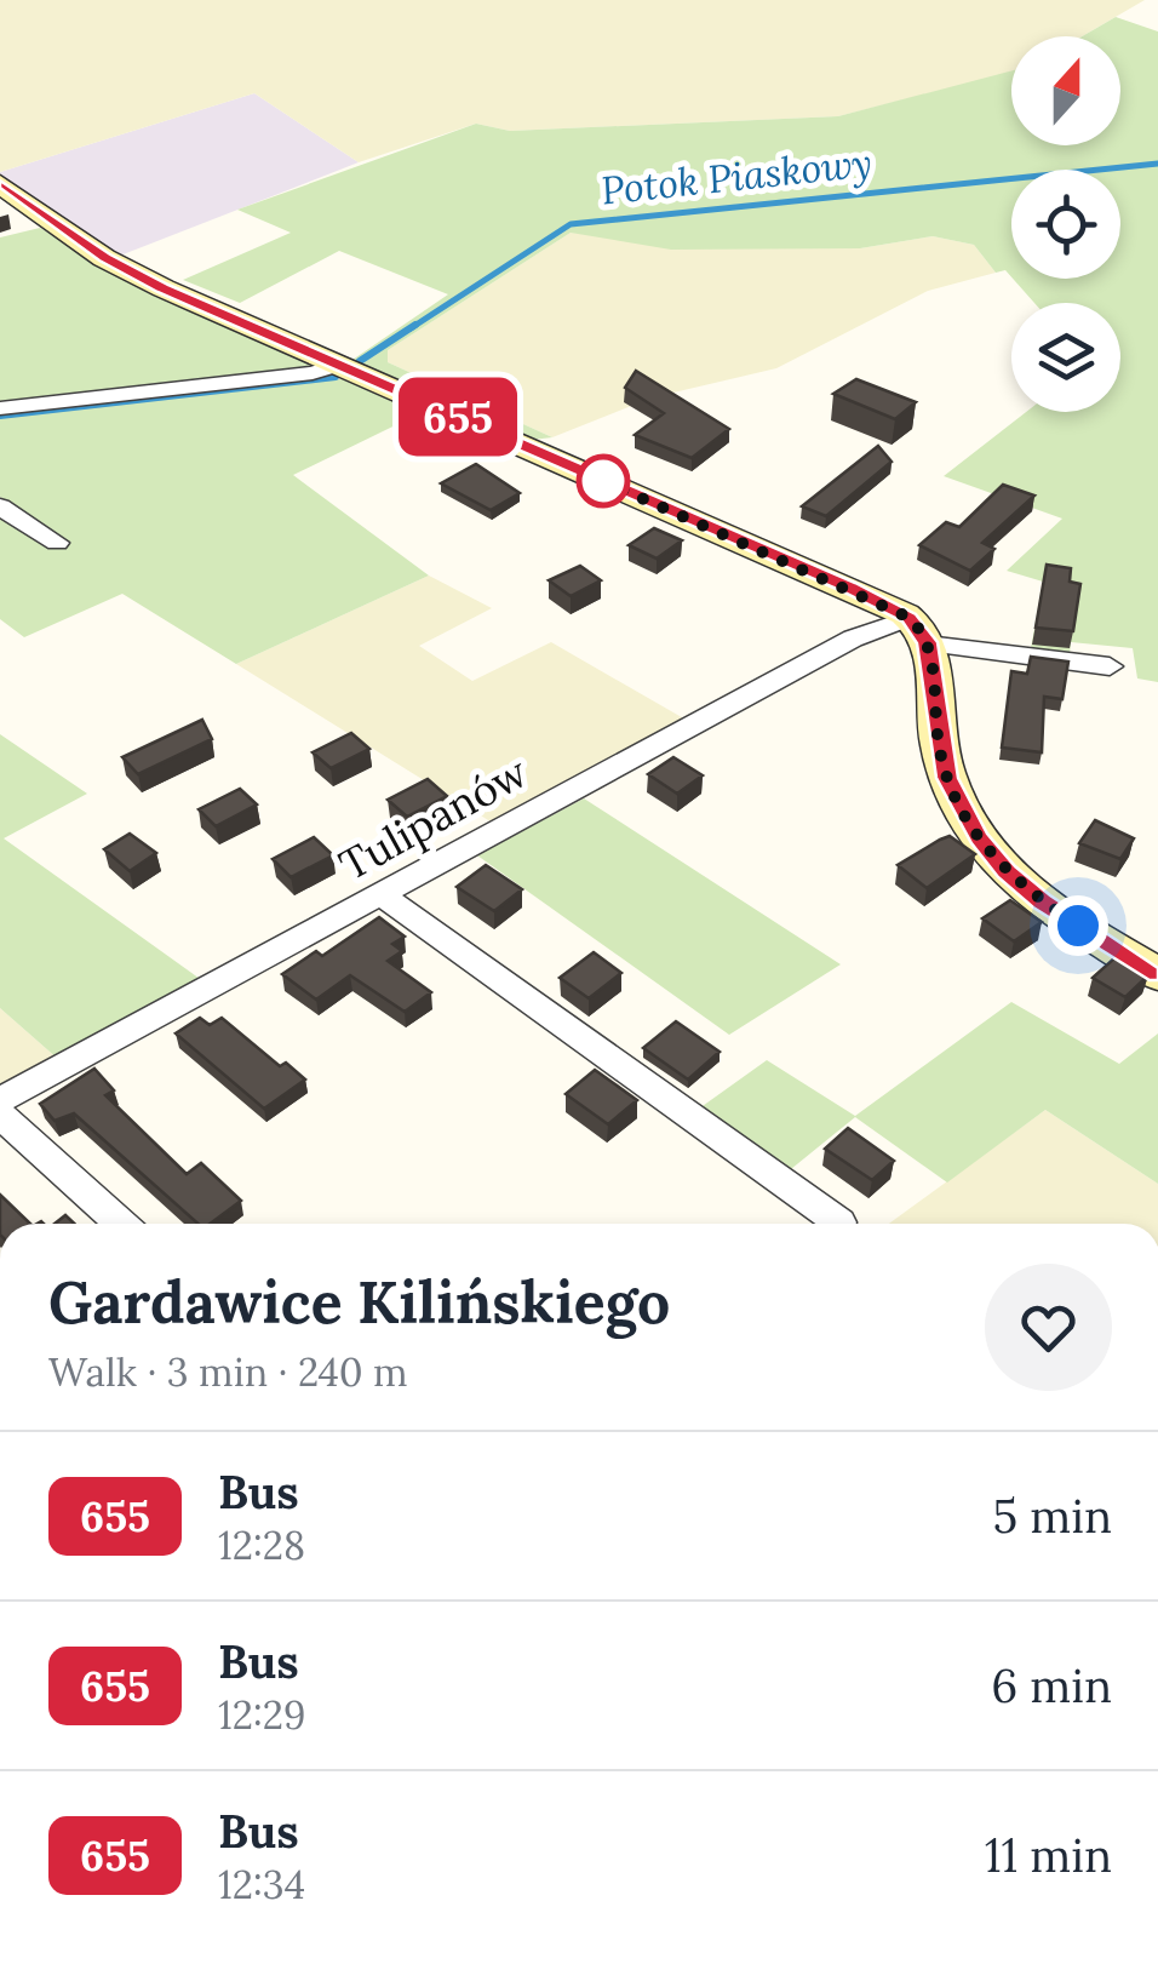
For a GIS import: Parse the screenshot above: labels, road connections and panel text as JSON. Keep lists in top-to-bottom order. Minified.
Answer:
{"streets":{"street":["Tulipanów"]},"water":["Potok Piaskowy"],"lines":["bus line 655"],"north":"top","page":{"on_map":"655","heading":["Gardawice Kilińskiego","Walk · 3 min · 240 m"],"list":[{"mark":"655","name":"Bus","note":"12:28","value":"5 min"},{"mark":"655","name":"Bus","note":"12:29","value":"6 min"},{"mark":"655","name":"Bus","note":"12:34","value":"11 min"}]}}
